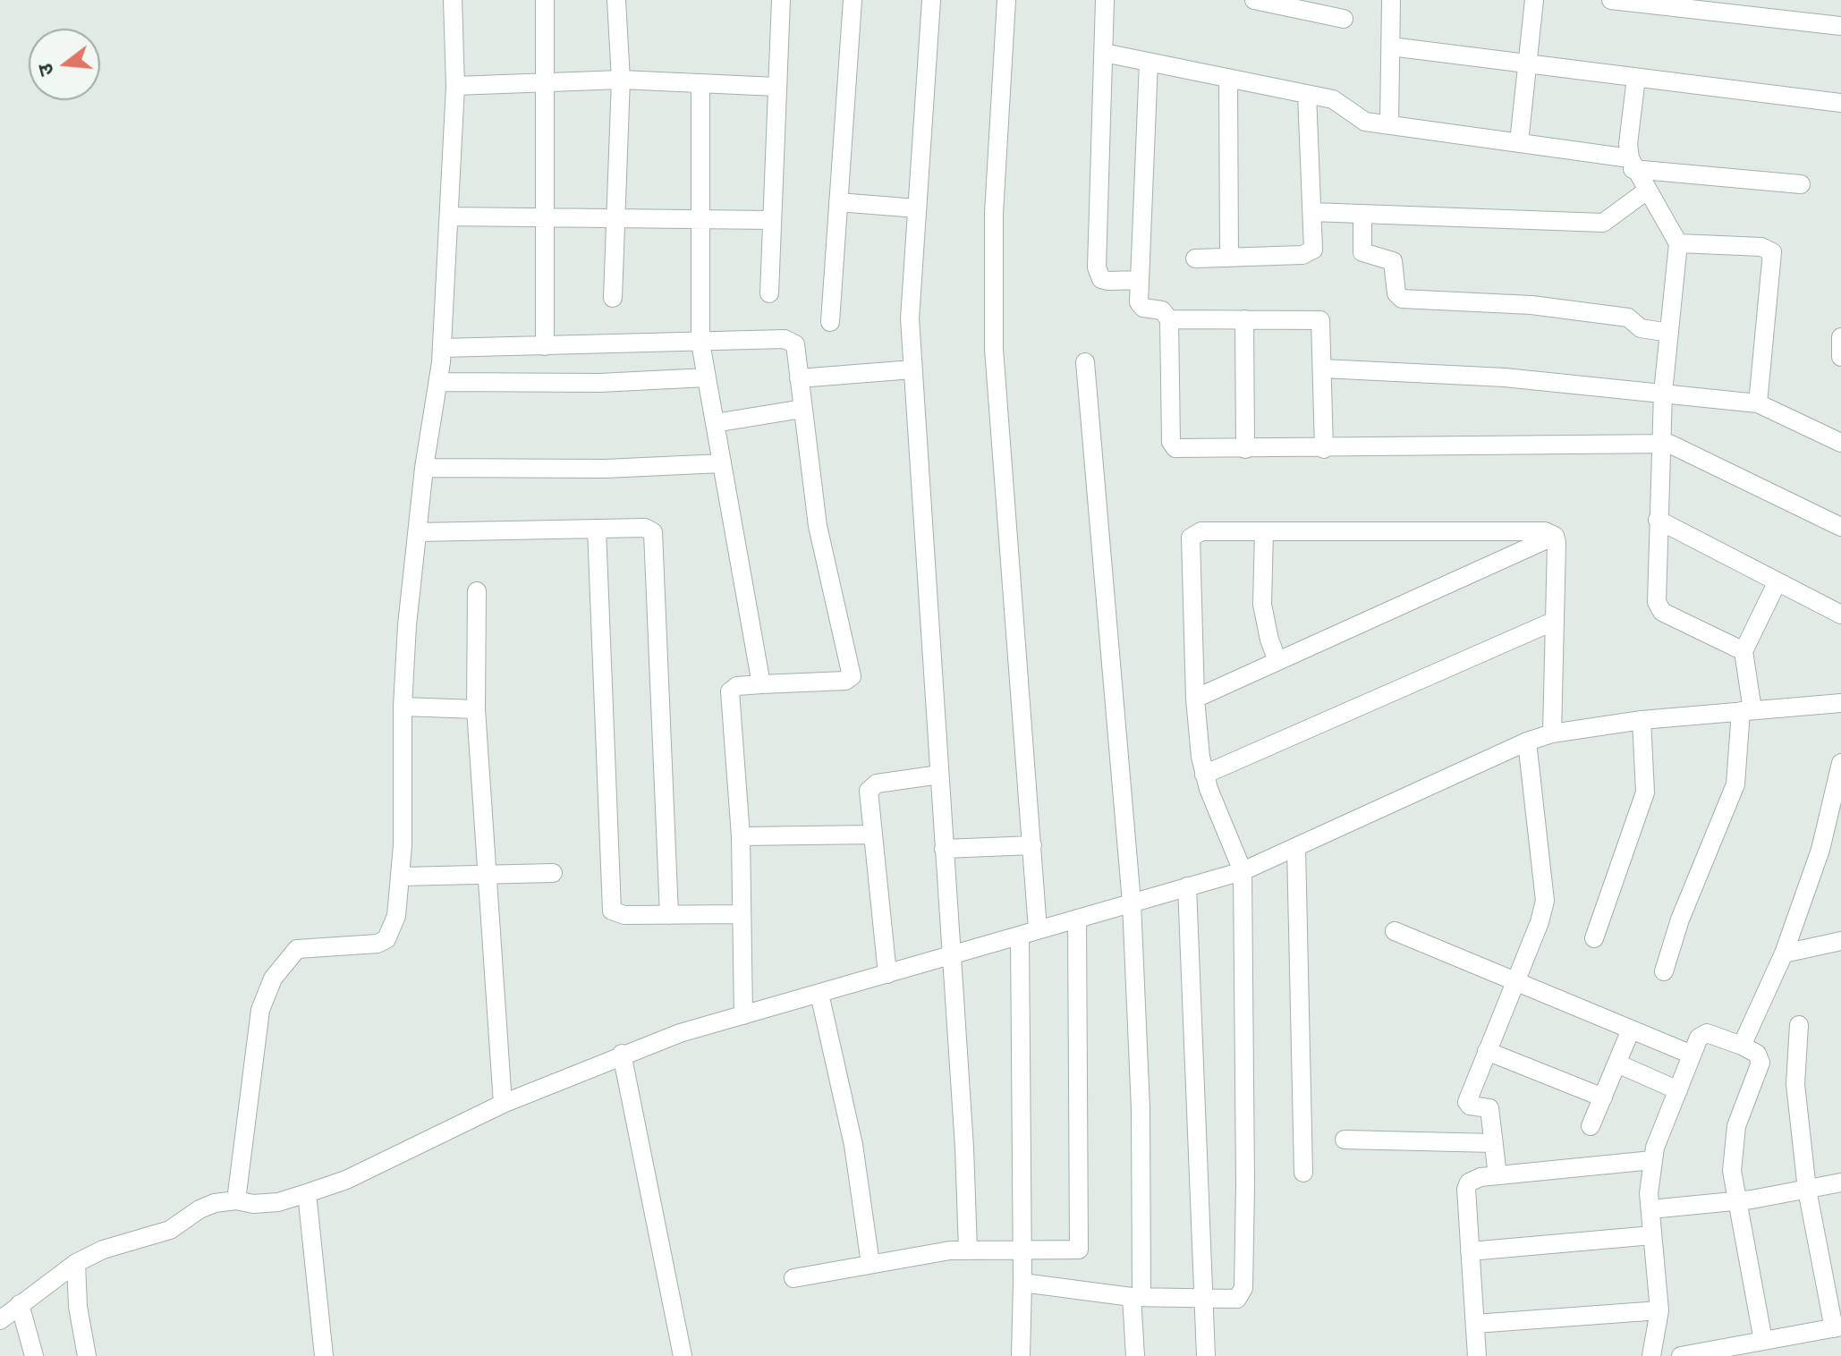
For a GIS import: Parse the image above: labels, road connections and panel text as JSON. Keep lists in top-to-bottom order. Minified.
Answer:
{"north":"left"}
